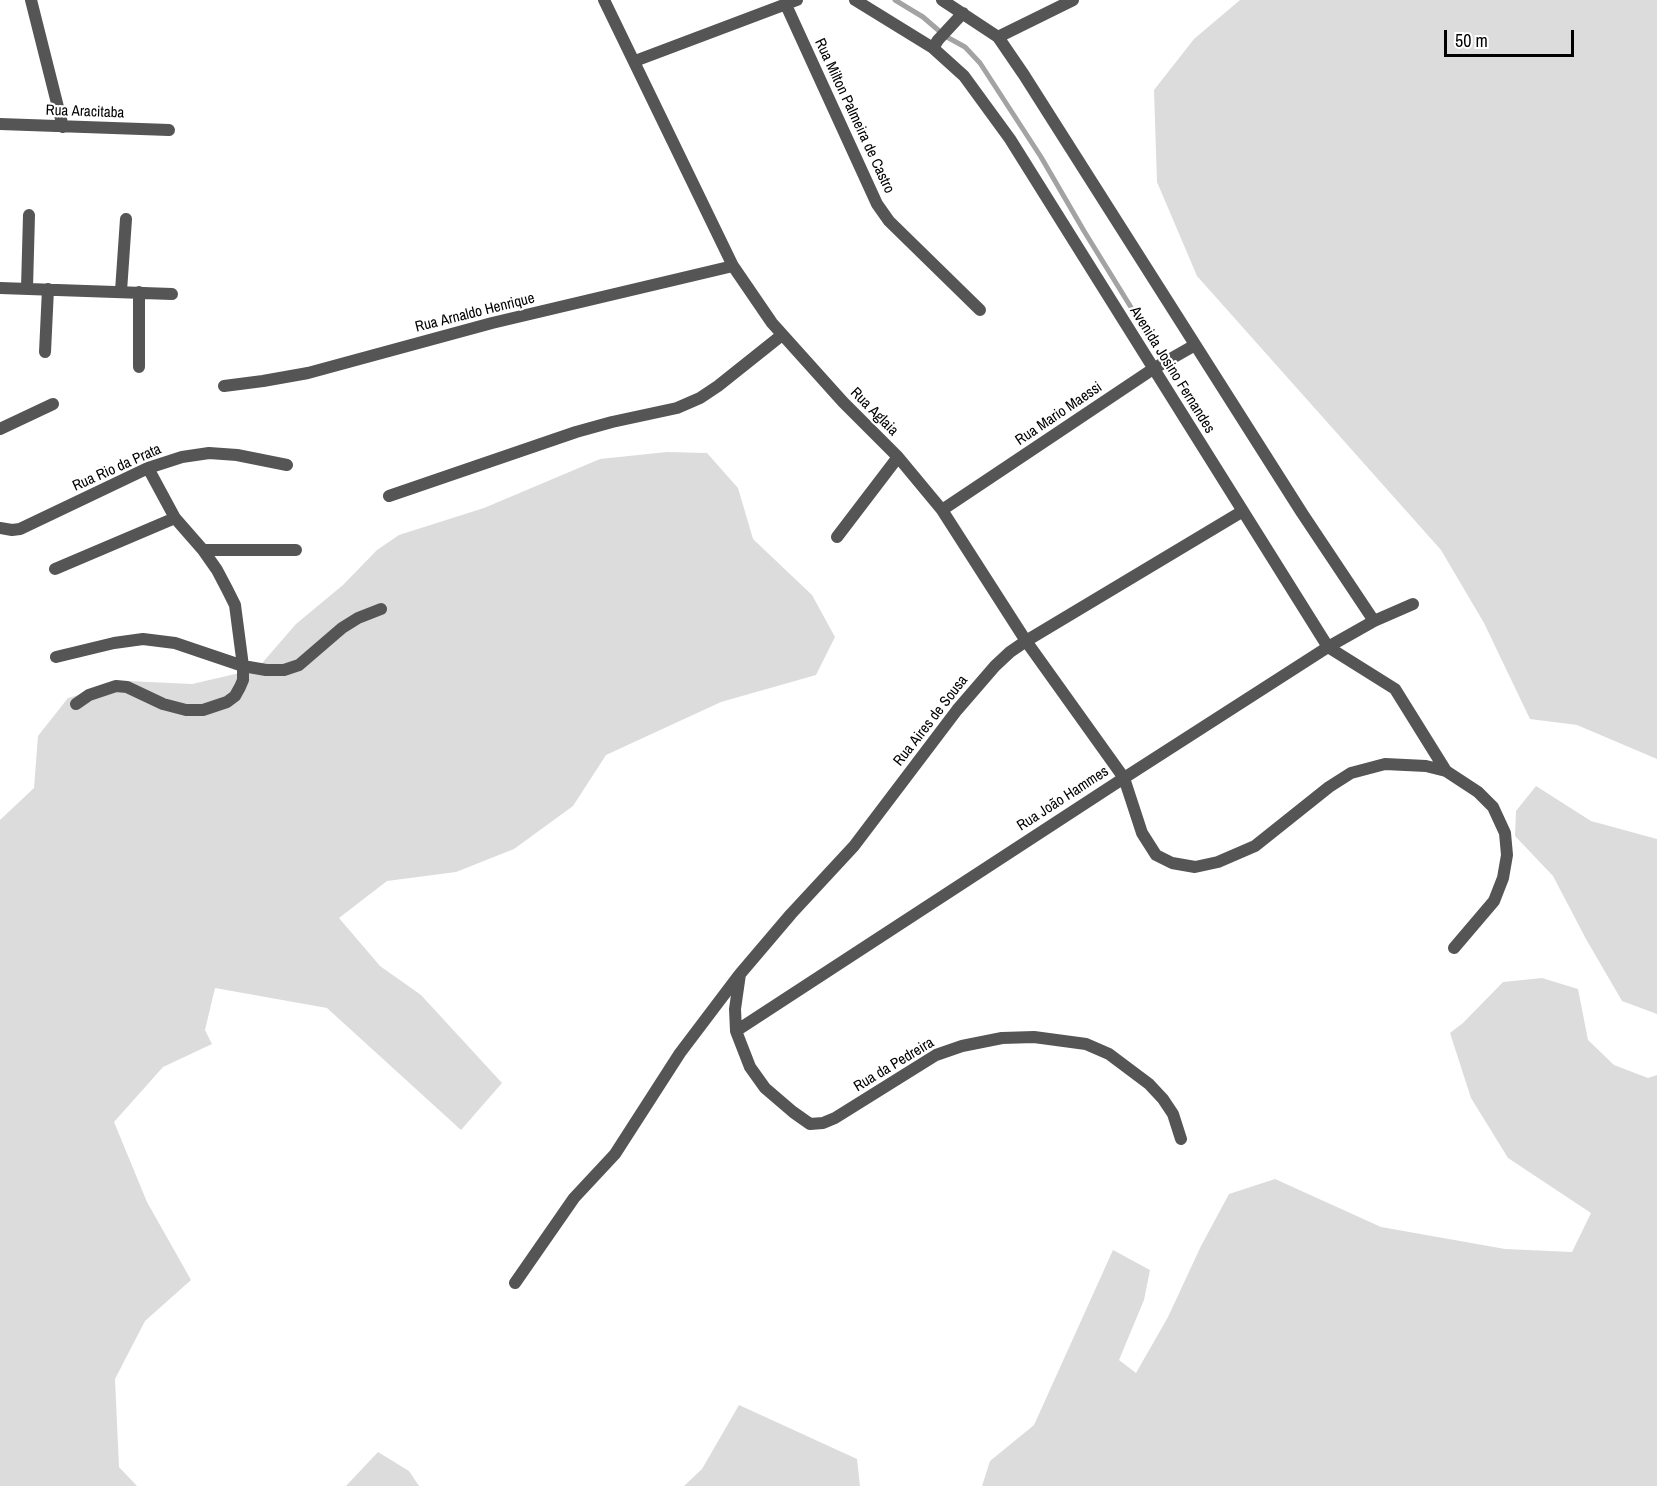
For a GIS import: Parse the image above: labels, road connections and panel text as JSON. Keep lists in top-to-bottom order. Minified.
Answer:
{"streets":{"street":["Rua Aracitaba","Rua Milton Palmeira de Castro","Rua Arnaldo Henrique","Avenida Josino Fernandes","Rua Aglaia","Rua Mario Maessi","Rua Rio da Prata","Rua Aires de Sousa","Rua João Hammes","Rua da Pedreira"]},"crossings":[["Rua Arnaldo Henrique","Rua Aglaia"],["Avenida Josino Fernandes","Rua Aglaia"],["Avenida Josino Fernandes","Rua Mario Maessi"],["Avenida Josino Fernandes","Rua Aires de Sousa"],["Avenida Josino Fernandes","Rua João Hammes"],["Rua Aglaia","Rua Mario Maessi"],["Rua Aglaia","Rua Aires de Sousa"],["Rua Aglaia","Rua João Hammes"],["Rua João Hammes","Rua da Pedreira"]],"scale_bar":"50 m"}
